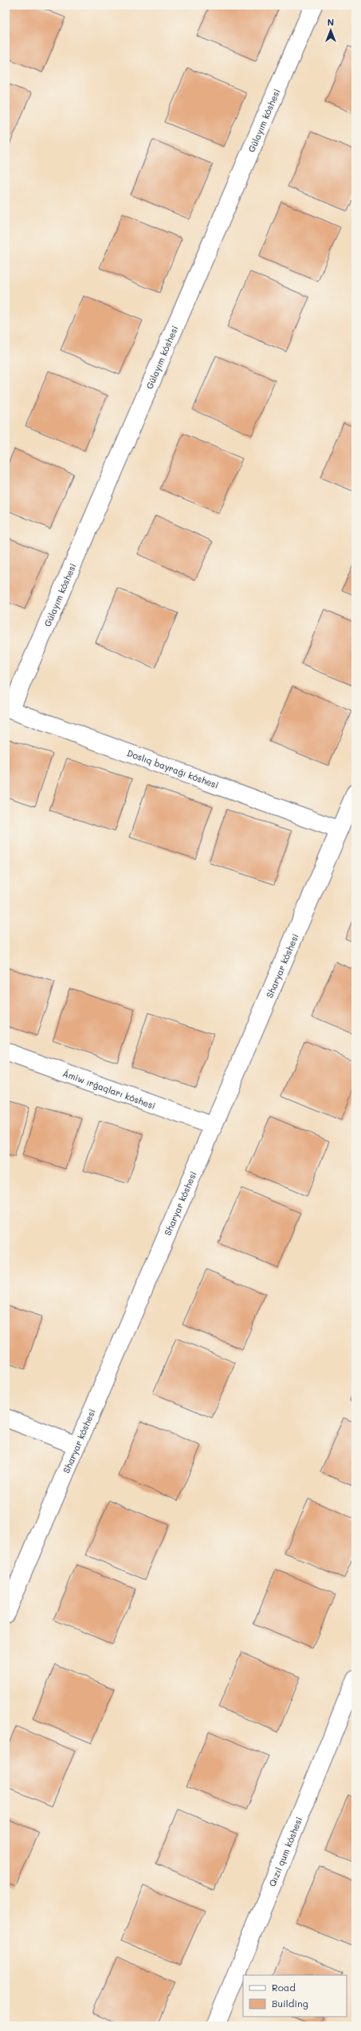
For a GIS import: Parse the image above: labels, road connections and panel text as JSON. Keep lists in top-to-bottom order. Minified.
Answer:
{"streets":{"street":["Gúlayım kóshesi","Doslıq bayraǵı kóshesi","Sharyar kóshesi","Ámiw ırǵaqları kóshesi","Qızıl qum kóshesi"]},"crossings":[["Gúlayım kóshesi","Doslıq bayraǵı kóshesi"],["Doslıq bayraǵı kóshesi","Sharyar kóshesi"],["Sharyar kóshesi","Ámiw ırǵaqları kóshesi"]],"legend":["Road","Building"],"north":"top"}
